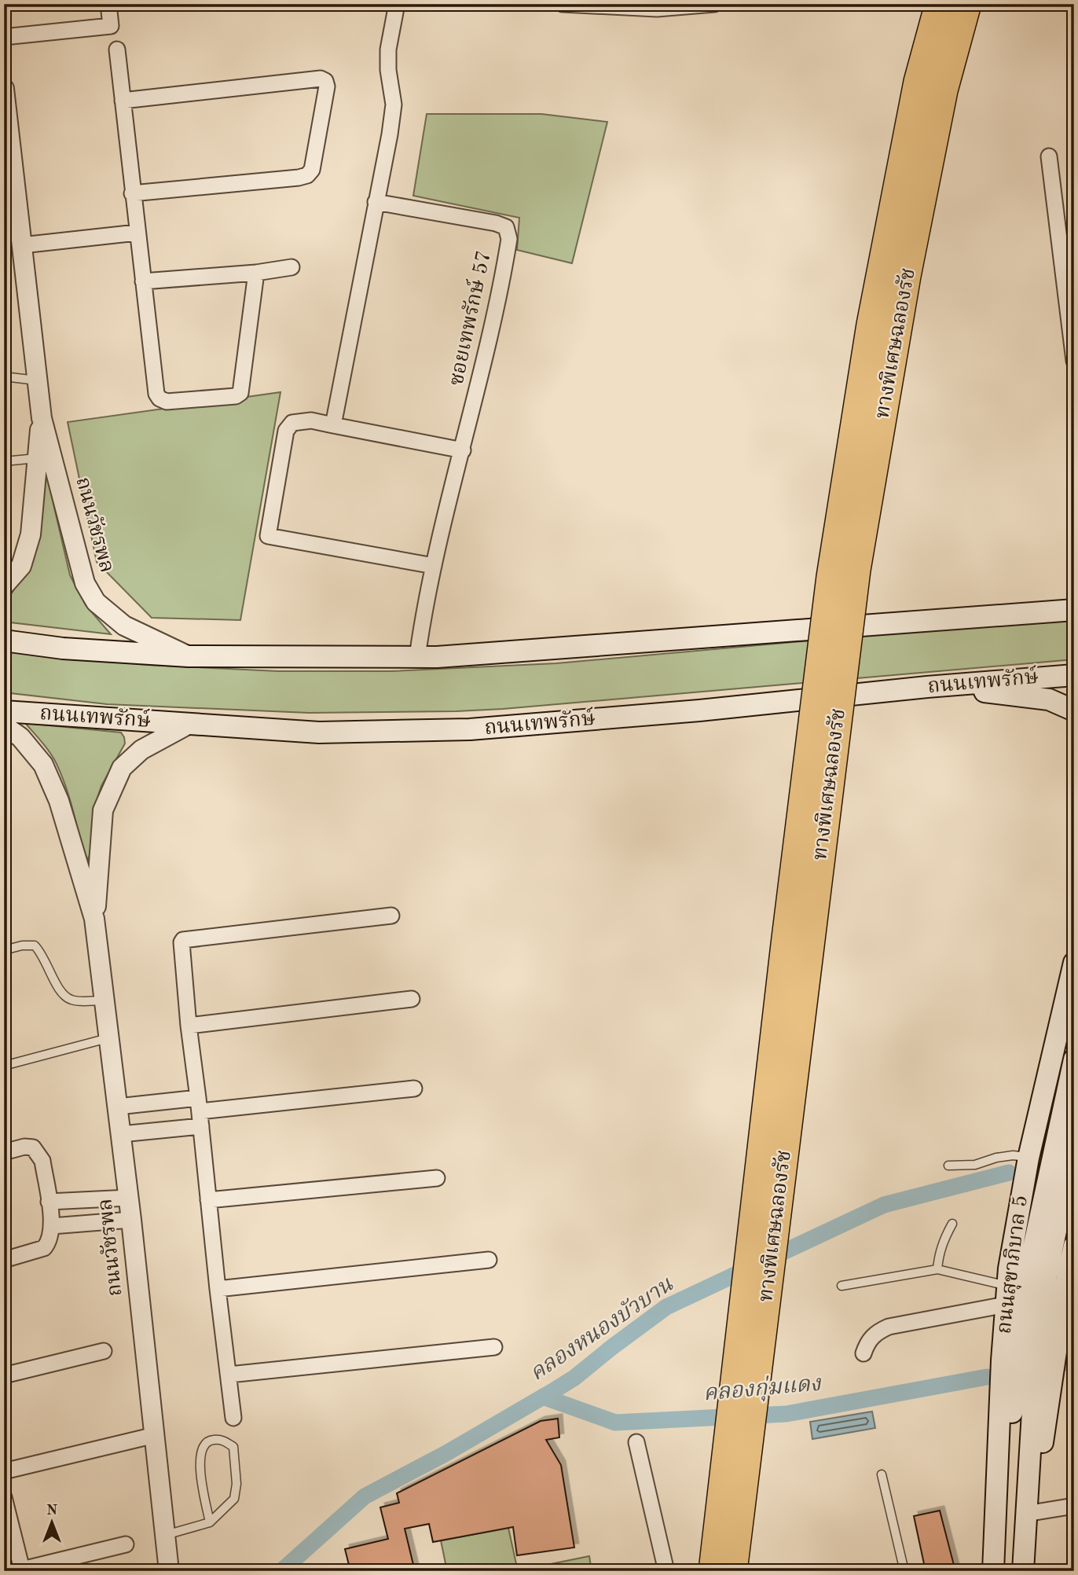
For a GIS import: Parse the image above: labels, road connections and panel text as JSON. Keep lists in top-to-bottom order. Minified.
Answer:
{"streets":{"highway":["ทางพิเศษฉลองรัช"],"main road":["ถนนเทพรักษ์","ถนนสุขาภิบาล 5"],"street":["ซอยเทพรักษ์ 57","ถนนวัชรพล"]},"crossings":[["ถนนวัชรพล","ถนนเทพรักษ์"]],"water":["คลองหนองบัวบาน","คลองกุ่มแดง"],"north":"top"}
